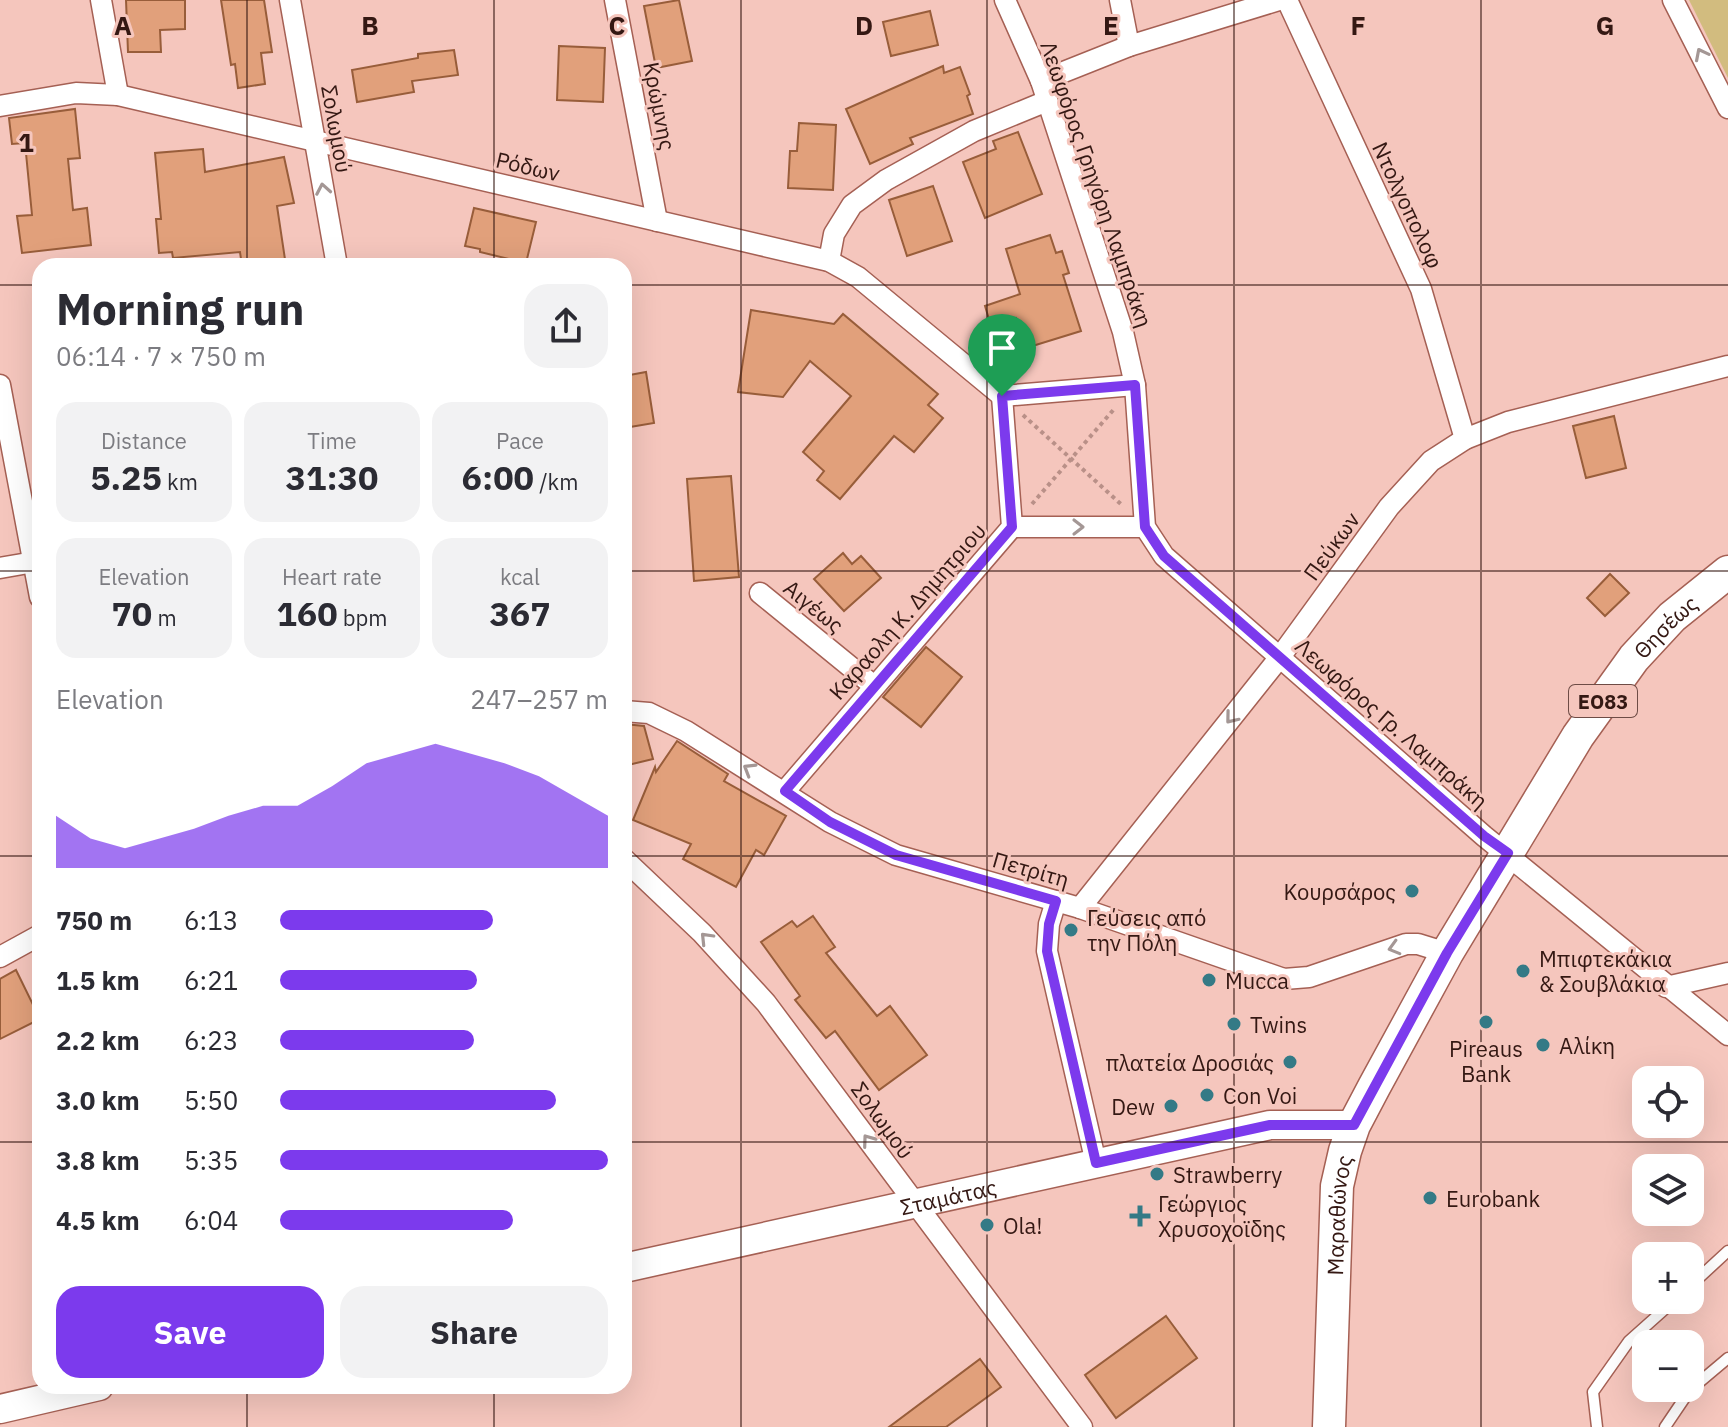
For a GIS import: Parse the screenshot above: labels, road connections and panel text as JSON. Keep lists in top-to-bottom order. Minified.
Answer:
{"streets":{"main road":["Θησέως","ΕΟ83","Μαραθώνος"],"street":["Κρώμνης","Σολωμού","Ρόδων","Λεωφόρος Γρηγόρη Λαμπράκη","Ντολγοπολοφ","Πεύκων","Αιγέως","Καραολη Κ. Δημητριου","Λεωφόρος Γρ. Λαμπράκη","Πετρίτη","Σταμάτας"]},"crossings":[["Κρώμνης","Ρόδων"],["Σολωμού","Ρόδων"],["Σολωμού","Σταμάτας"],["Ρόδων","Καραολη Κ. Δημητριου"],["Ντολγοπολοφ","Πεύκων"],["Πεύκων","Λεωφόρος Γρ. Λαμπράκη"],["Πεύκων","Πετρίτη"],["Αιγέως","Καραολη Κ. Δημητριου"],["Καραολη Κ. Δημητριου","Πετρίτη"],["Θησέως","Λεωφόρος Γρ. Λαμπράκη"],["Θησέως","Μαραθώνος"],["Λεωφόρος Γρ. Λαμπράκη","Μαραθώνος"],["Πετρίτη","Μαραθώνος"],["Σταμάτας","Μαραθώνος"]],"one_way":["Σολωμού","Πεύκων","Πετρίτη"],"places":{"other":["Κουρσάρος","Γεύσεις από την Πόλη","Μπιφτεκάκια & Σουβλάκια","Mucca","Pireaus Bank","Twins","Αλίκη","πλατεία Δροσιάς","Con Voi","Dew","Strawberry","Eurobank","Ola!"],"health":["Γεώργιος Χρυσοχοϊδης"]},"page":{"heading":["Morning run","06:14 · 7 × 750 m"],"stats":[["Distance","5.25 km"],["Time","31:30"],["Pace","6:00 /km"],["Elevation","70 m"],["Heart rate","160 bpm"],["kcal","367"]],"chart":["Elevation","247–257 m"],"list":[{"name":"750 m","note":"6:13"},{"name":"1.5 km","note":"6:21"},{"name":"2.2 km","note":"6:23"},{"name":"3.0 km","note":"5:50"},{"name":"3.8 km","note":"5:35"},{"name":"4.5 km","note":"6:04"}],"map_buttons":["+","−"],"buttons":["Save","Share"]},"grid":{"columns":["A","B","C","D","E","F","G"],"rows":["1"]}}
